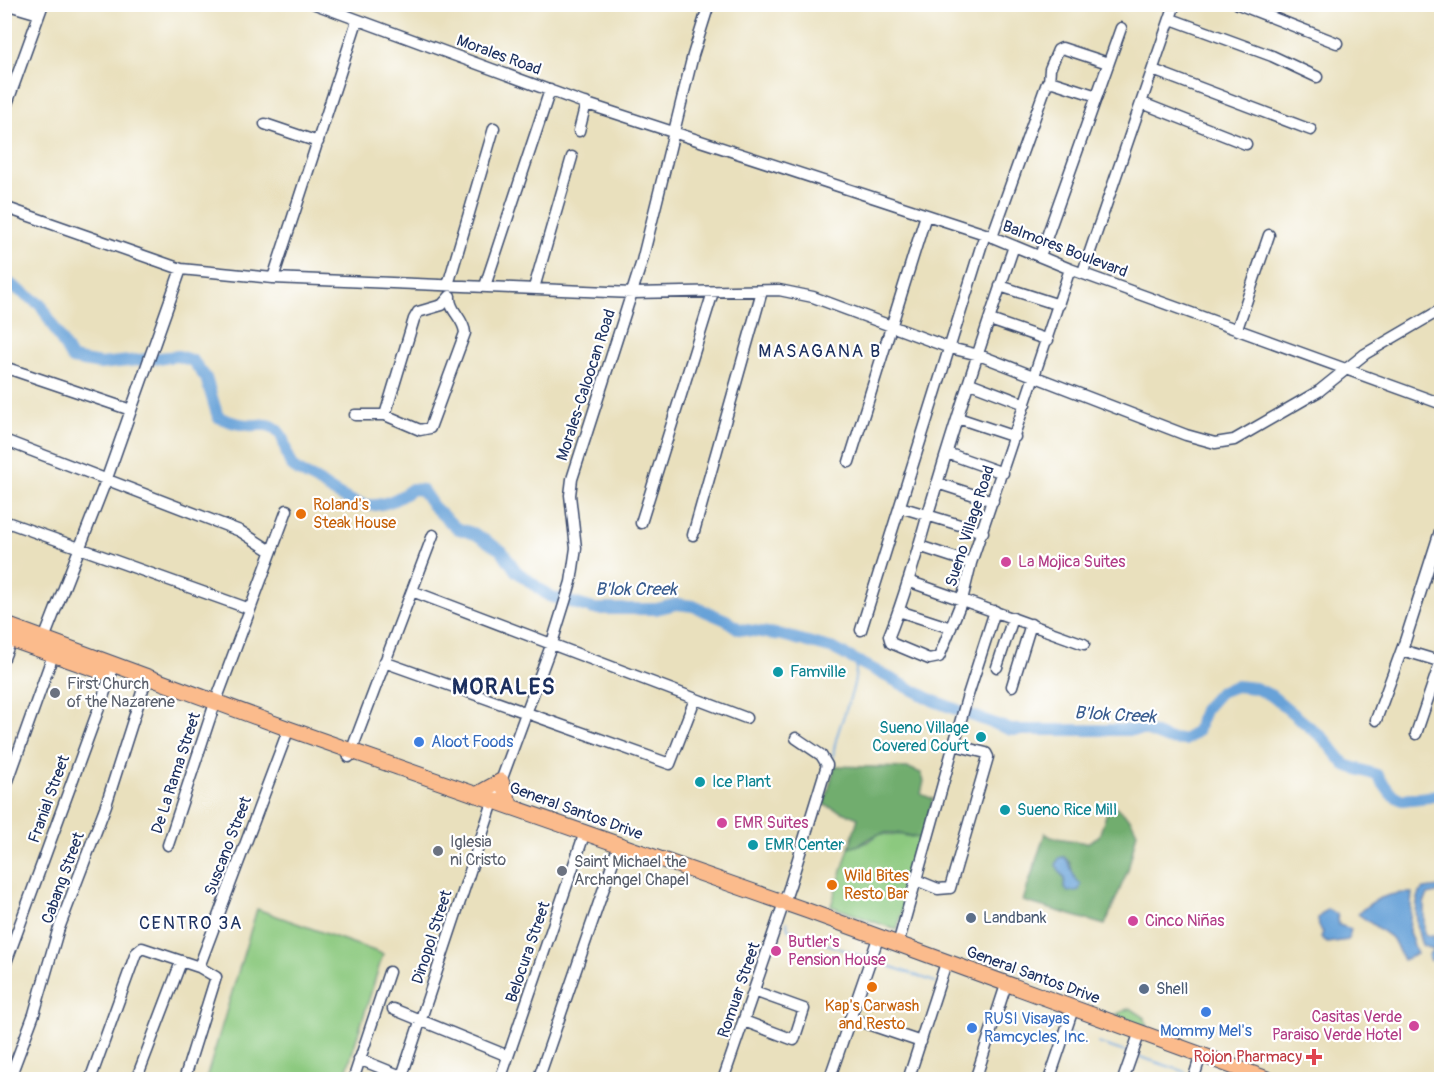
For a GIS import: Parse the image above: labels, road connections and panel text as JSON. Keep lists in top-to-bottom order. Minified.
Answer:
{"streets":{"highway":["General Santos Drive"],"street":["Morales Road","Balmores Boulevard","Morales-Caloocan Road","Sueno Village Road","De La Rama Street","Franial Street","Suscano Street","Cabang Street","Dinopol Street","Belocura Street","Romuar Street"]},"crossings":[["Morales Road","Balmores Boulevard"],["Morales Road","Morales-Caloocan Road"],["Balmores Boulevard","Morales-Caloocan Road"],["Balmores Boulevard","Sueno Village Road"],["Morales-Caloocan Road","General Santos Drive"],["Morales-Caloocan Road","Dinopol Street"],["De La Rama Street","General Santos Drive"],["Franial Street","General Santos Drive"],["General Santos Drive","Suscano Street"],["General Santos Drive","Cabang Street"],["General Santos Drive","Dinopol Street"],["General Santos Drive","Belocura Street"],["General Santos Drive","Romuar Street"]],"districts":["MASAGANA B","MORALES","CENTRO 3A"],"water":["B'lok Creek"],"places":{"other":["Roland's Steak House","La Mojica Suites","Famville","First Church of the Nazarene","Sueno Village Covered Court","Aloot Foods","Ice Plant","Sueno Rice Mill","EMR Suites","EMR Center","Iglesia ni Cristo","Saint Michael the Archangel Chapel","Wild Bites Resto Bar","Landbank","Cinco Niñas","Butler's Pension House","Kap's Carwash and Resto","Shell","Mommy Mel's","Casitas Verde Paraiso Verde Hotel","RUSI Visayas Ramcycles, Inc."],"health":["Rojon Pharmacy"]}}
